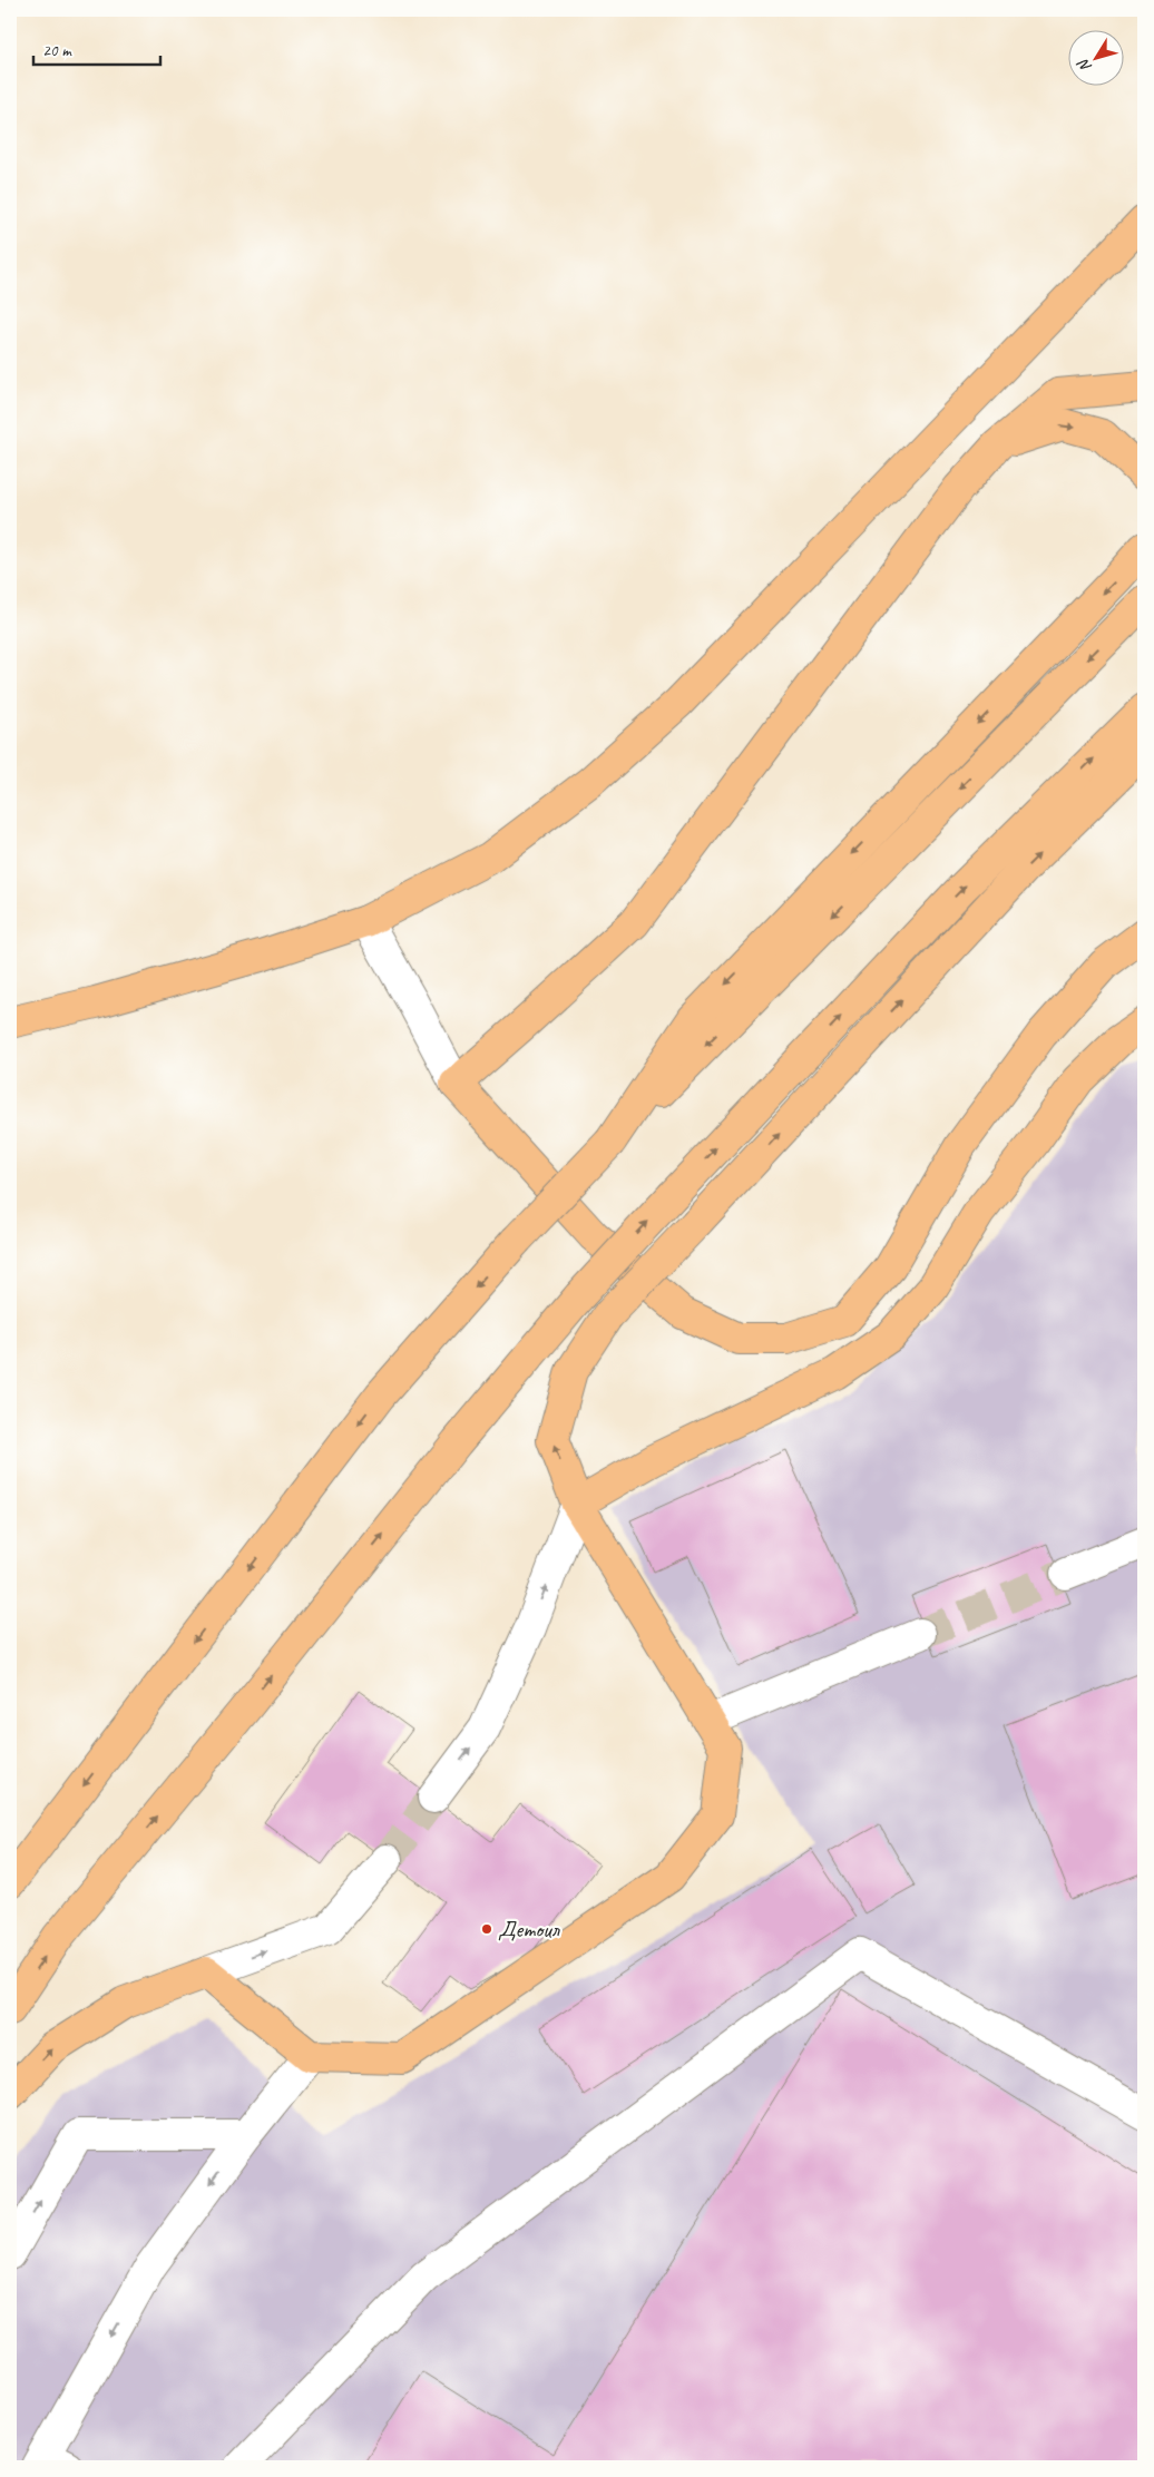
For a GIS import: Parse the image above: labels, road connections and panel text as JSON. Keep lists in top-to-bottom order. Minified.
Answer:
{"places":["Детоил"],"scale_bar":"20 m","north":"bottom left"}
